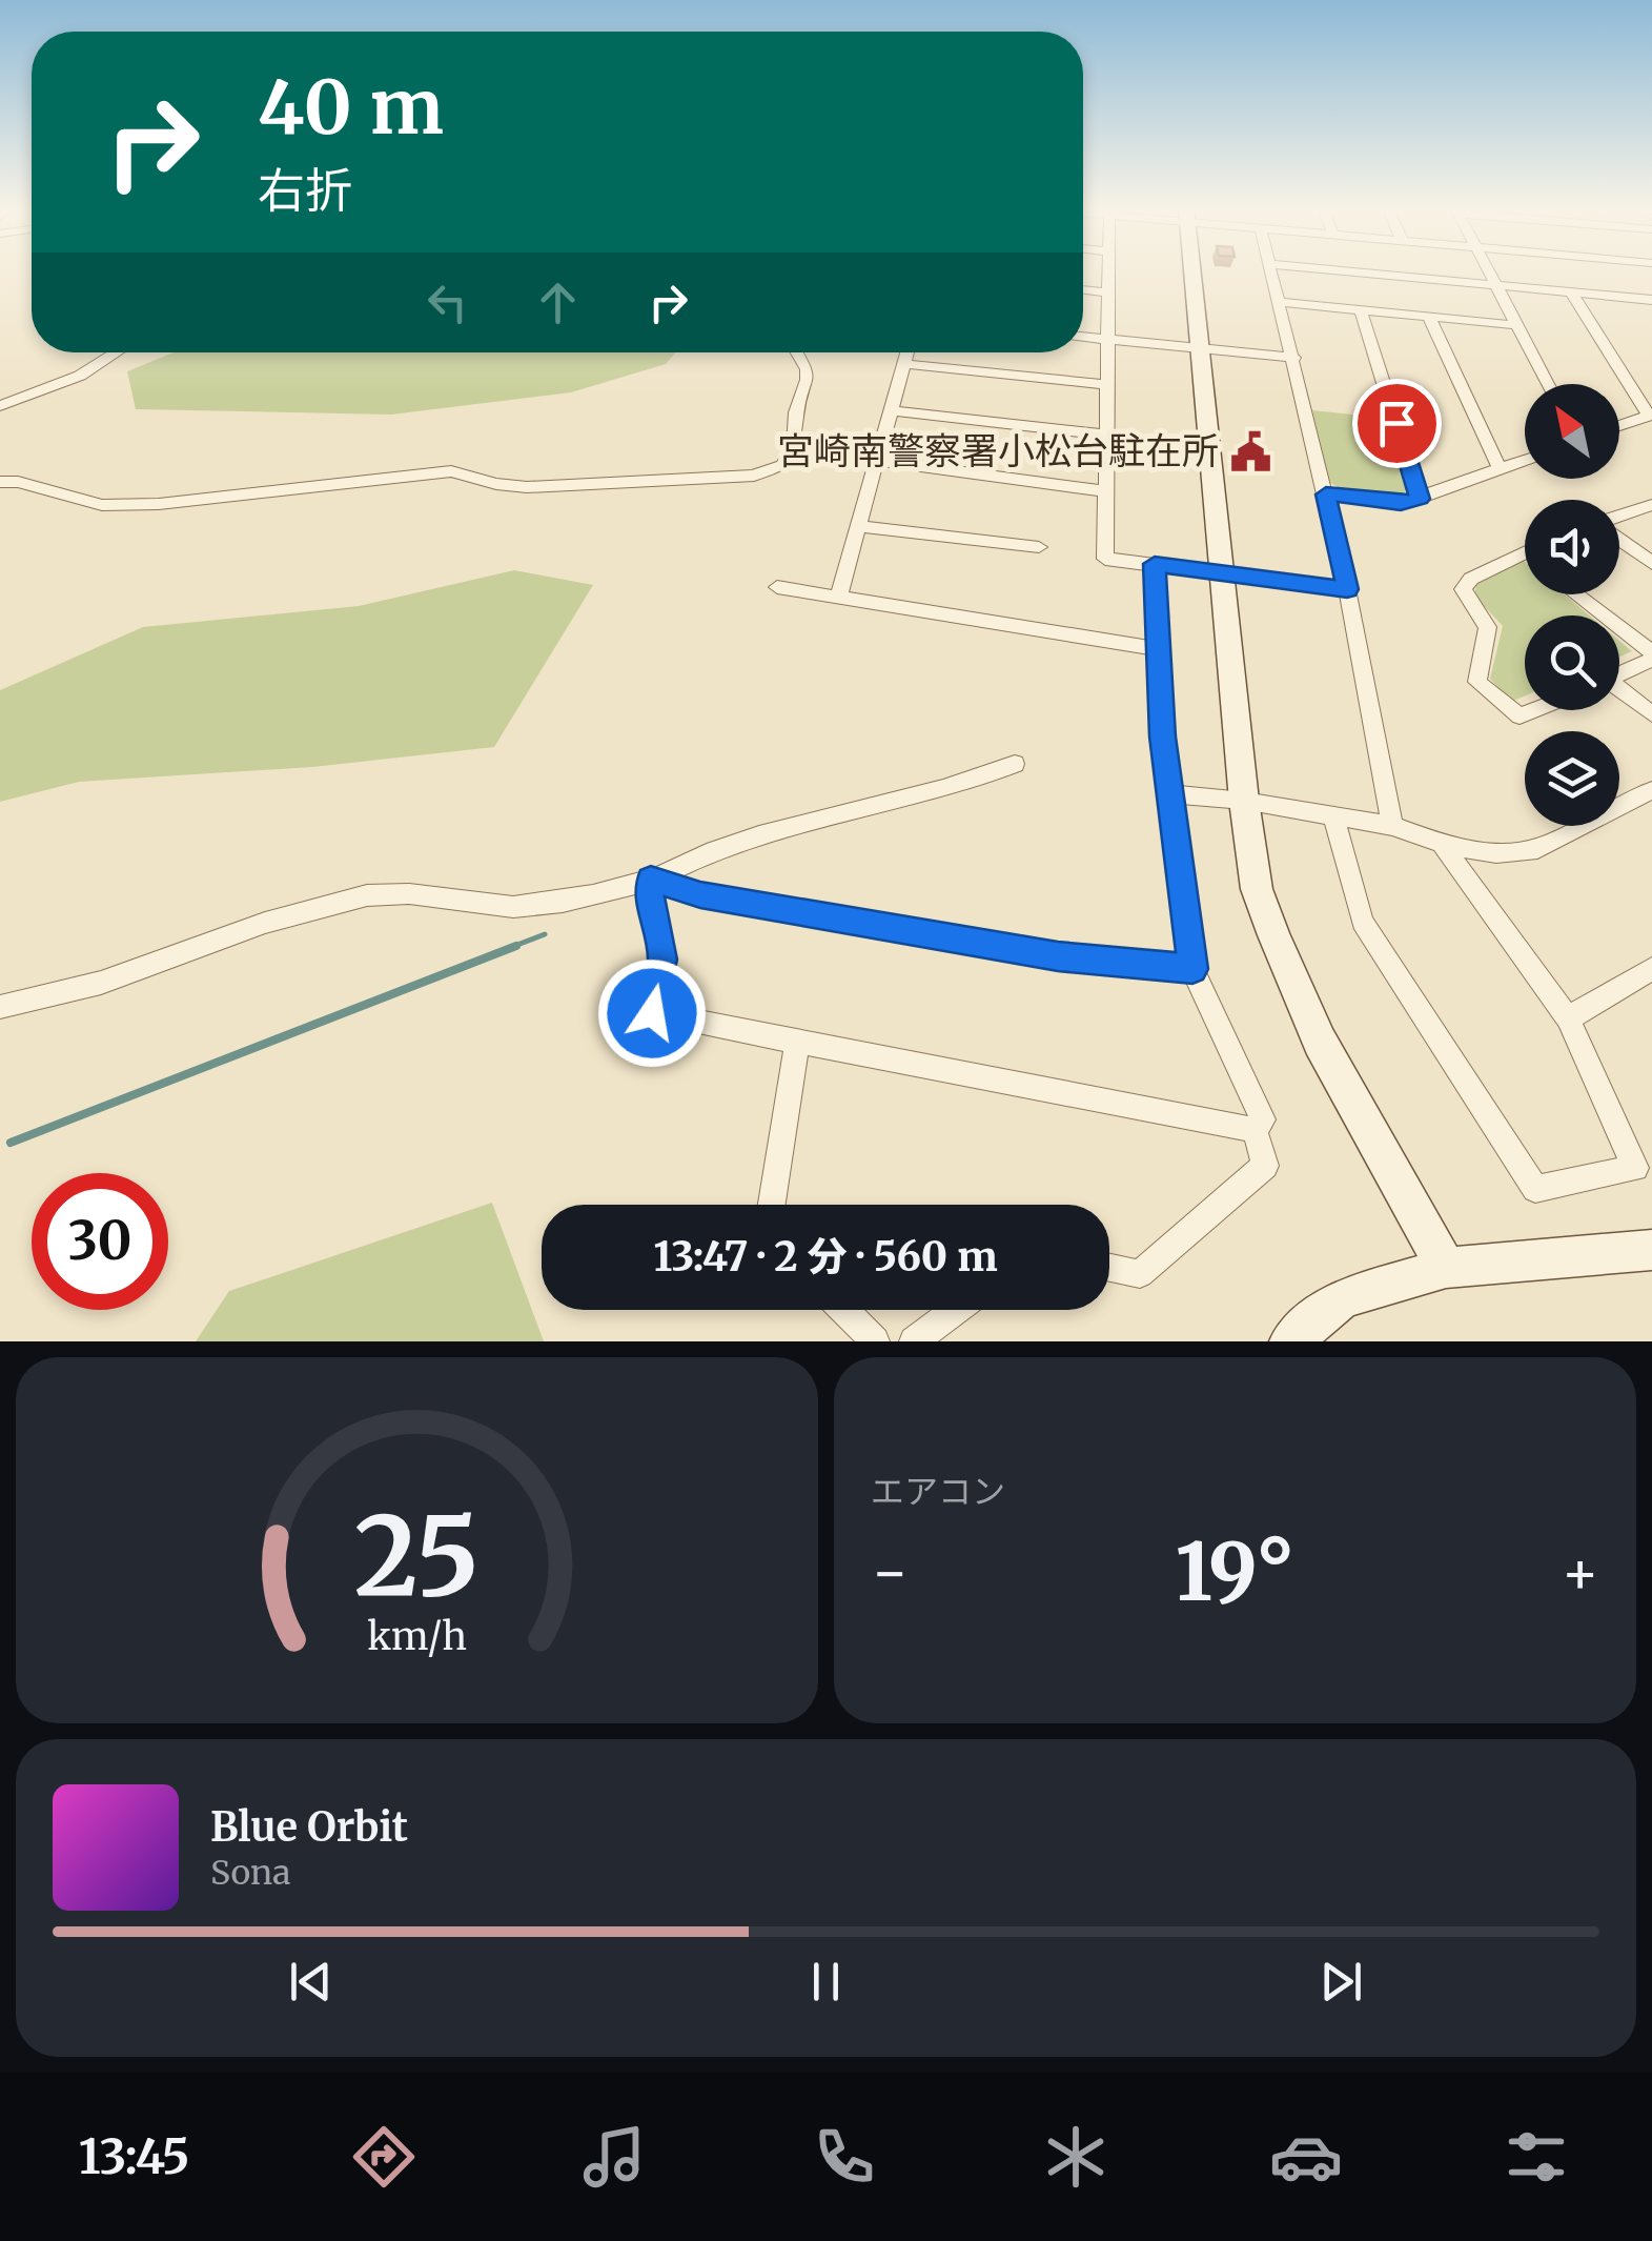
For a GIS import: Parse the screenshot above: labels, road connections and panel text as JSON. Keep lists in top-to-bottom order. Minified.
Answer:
{"places":{"public building":["宮崎南警察署小松台駐在所"]},"north":"top left","page":{"turn":["40 m","右折"],"limit":"30","trip":"13:47 · 2 分 · 560 m","tile":"エアコン","heat":["−","19°","+"],"song":["Blue Orbit","Sona"],"tabs":"13:45","gauge":["25","km/h"]}}
